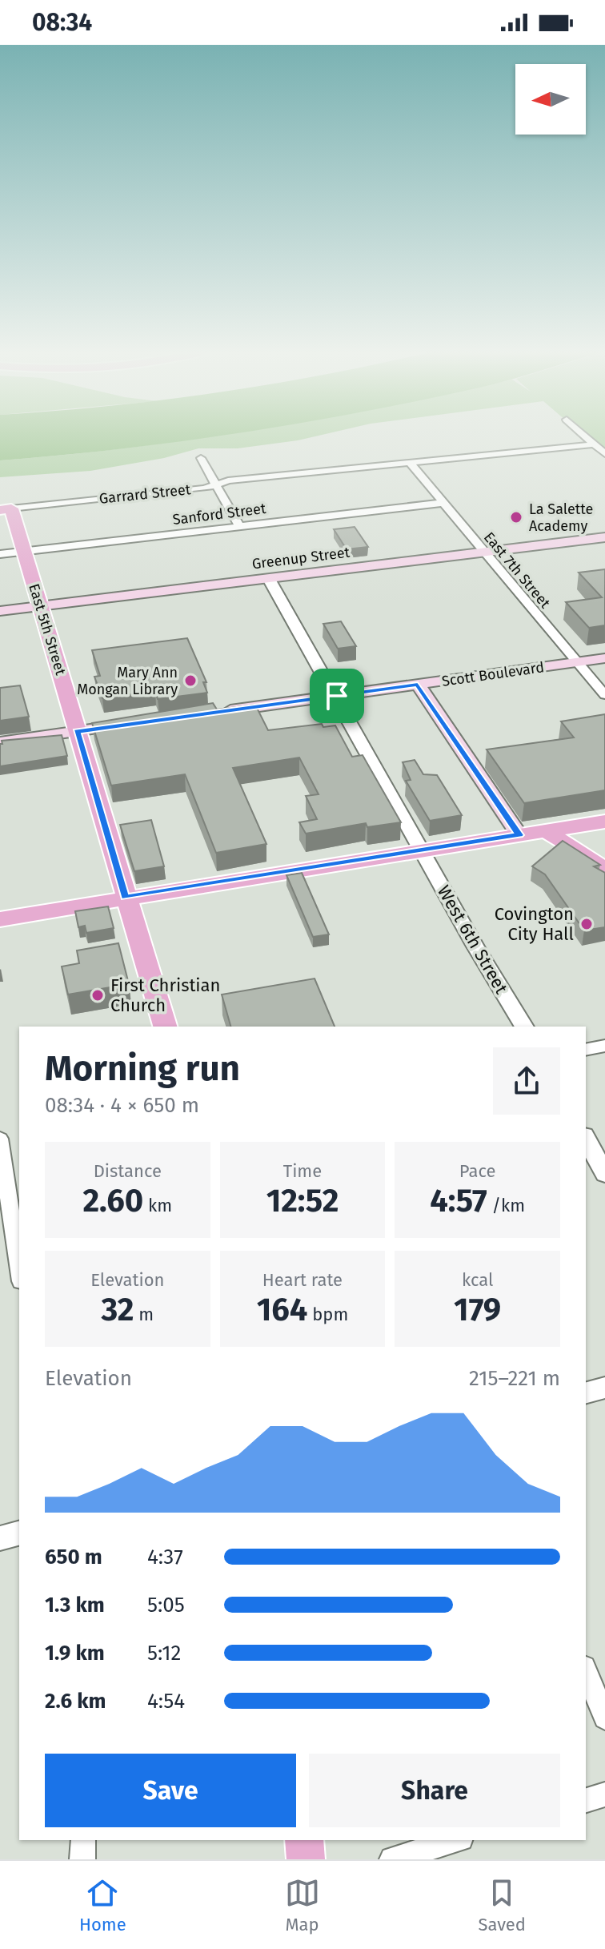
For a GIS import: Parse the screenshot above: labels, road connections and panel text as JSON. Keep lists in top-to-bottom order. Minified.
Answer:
{"streets":{"main road":["Greenup Street","East 5th Street","Scott Boulevard"],"street":["Garrard Street","Sanford Street","East 7th Street","West 6th Street"]},"crossings":[["Garrard Street","East 7th Street"],["Garrard Street","East 5th Street"],["Sanford Street","East 7th Street"],["Sanford Street","East 5th Street"],["Greenup Street","East 7th Street"],["Greenup Street","East 5th Street"],["Greenup Street","West 6th Street"],["East 7th Street","Scott Boulevard"],["Scott Boulevard","West 6th Street"]],"places":["La Salette Academy","Mary Ann Mongan Library","Covington City Hall","First Christian Church"],"north":"left","page":{"status":"08:34","heading":["Morning run","08:34 · 4 × 650 m"],"stats":[["Distance","2.60 km"],["Time","12:52"],["Pace","4:57 /km"],["Elevation","32 m"],["Heart rate","164 bpm"],["kcal","179"]],"chart":["Elevation","215–221 m"],"list":[{"name":"650 m","note":"4:37"},{"name":"1.3 km","note":"5:05"},{"name":"1.9 km","note":"5:12"},{"name":"2.6 km","note":"4:54"}],"buttons":["Save","Share"],"tabs":["Home","Map","Saved"]}}
